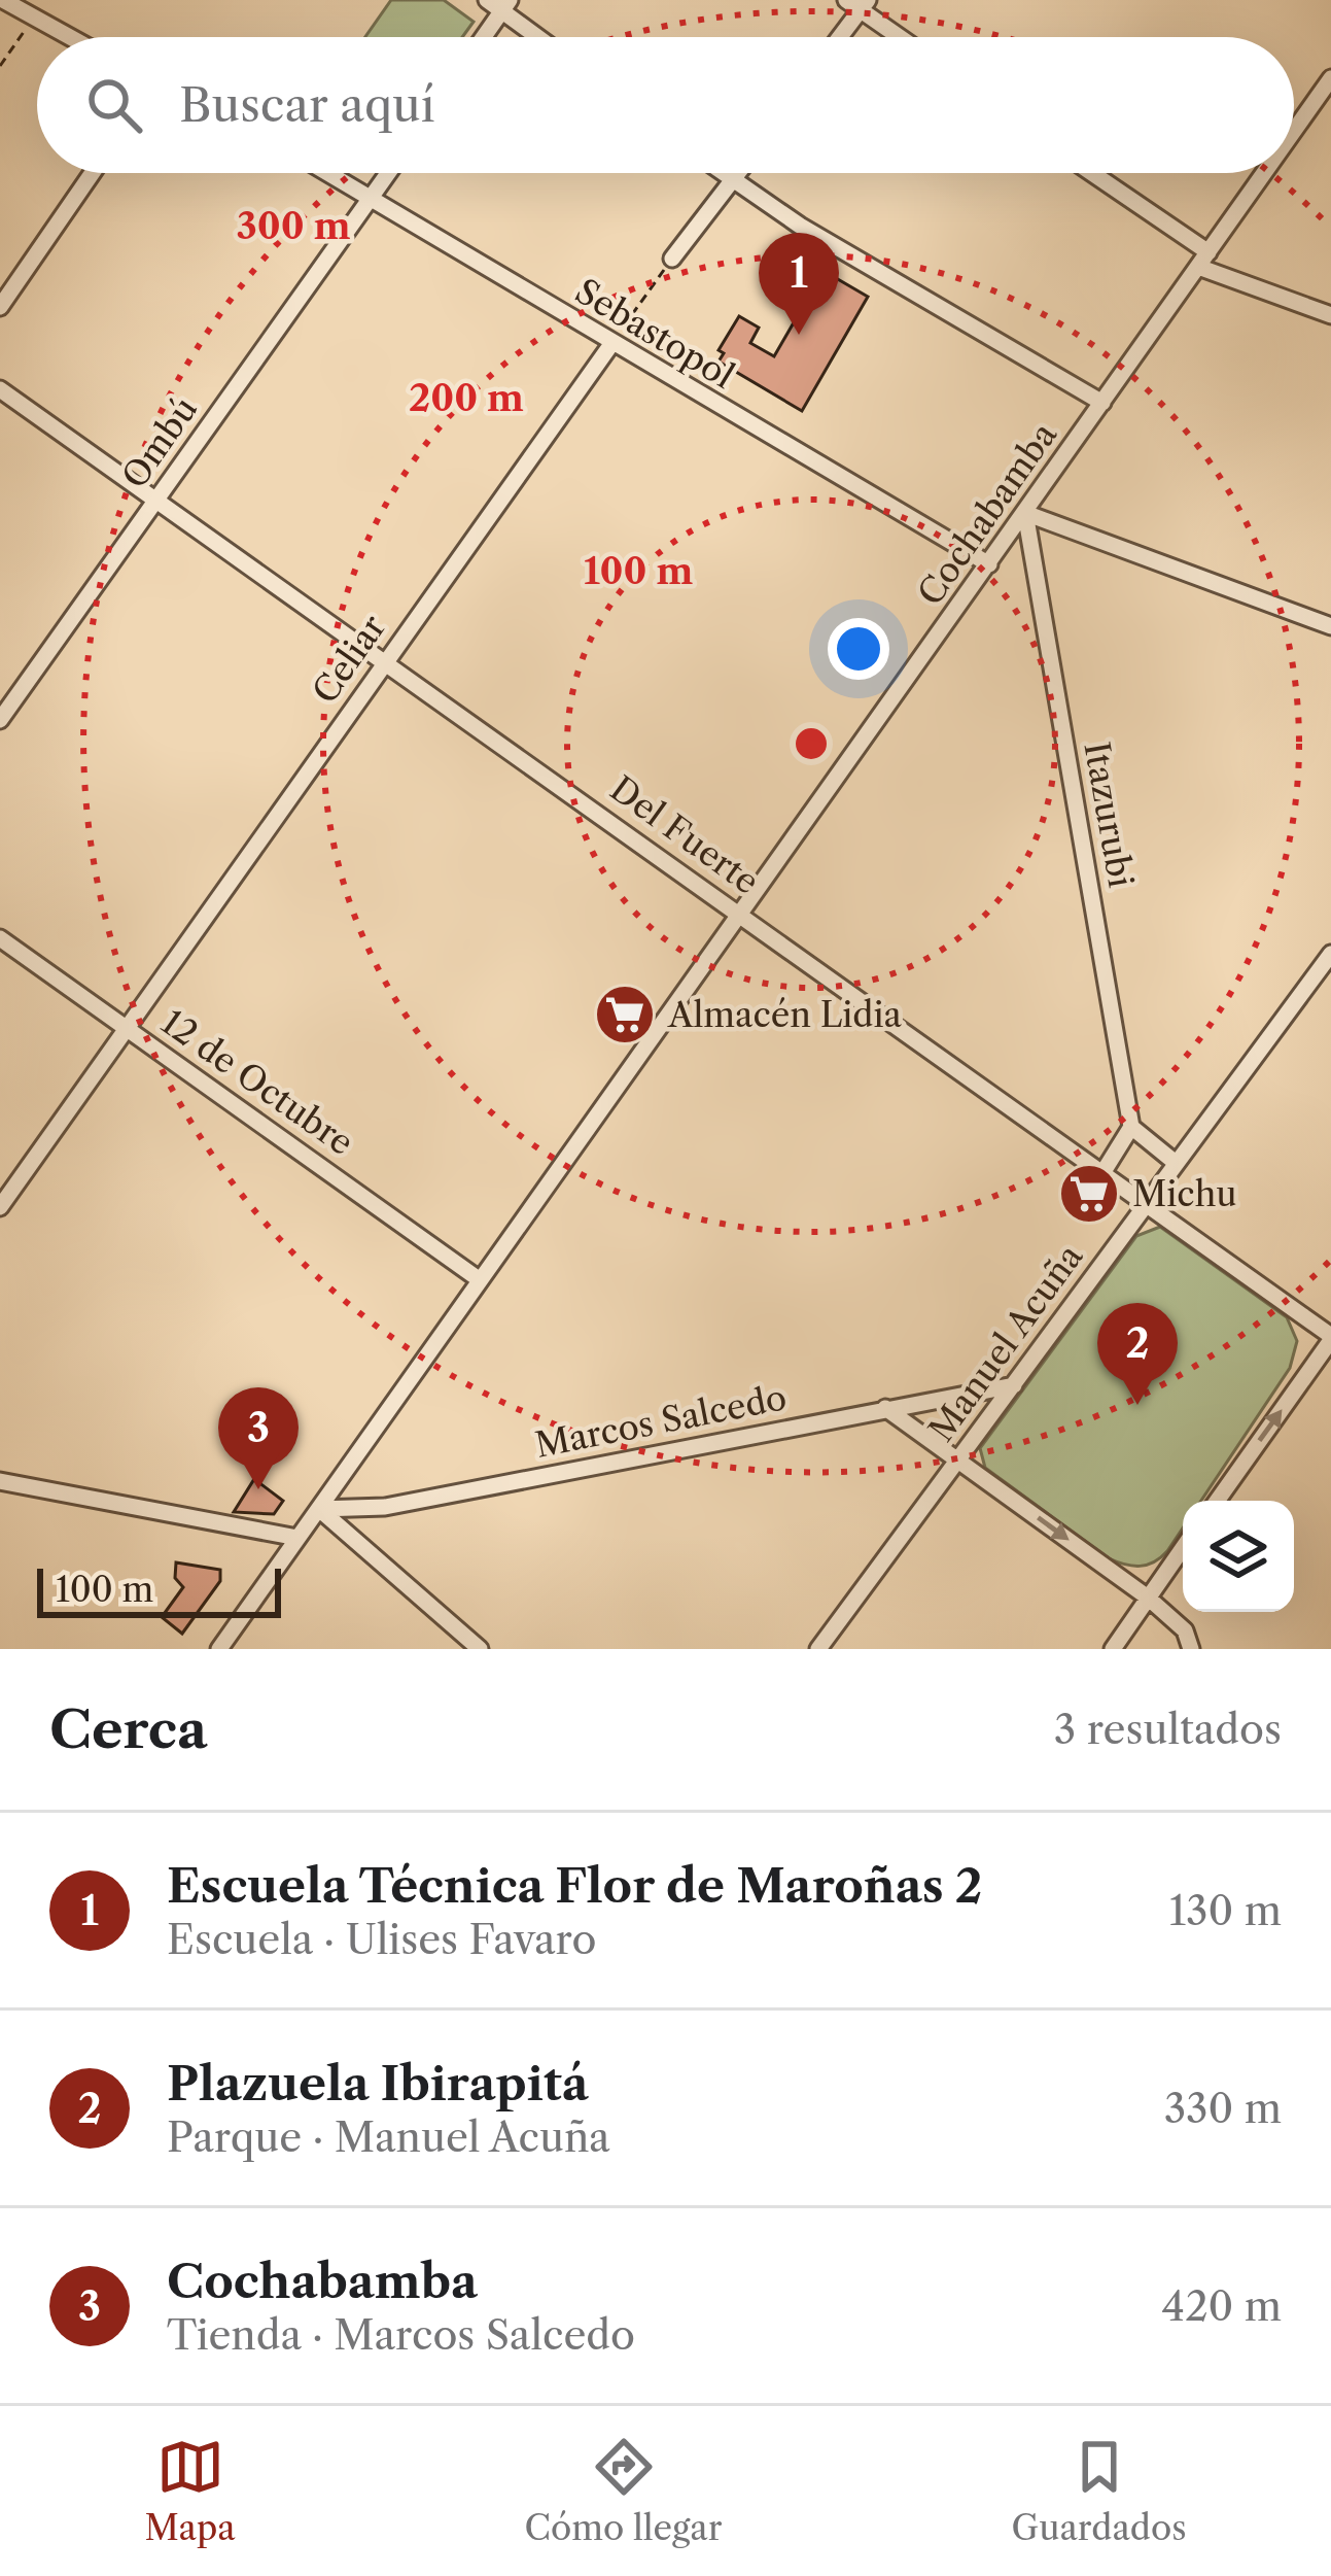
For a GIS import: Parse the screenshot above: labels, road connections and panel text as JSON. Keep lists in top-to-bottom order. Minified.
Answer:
{"streets":{"street":["Sebastopol","Ombú","Cochabamba","Celiar","Itazurubi","Del Fuerte","12 de Octubre","Manuel Acuña","Marcos Salcedo"]},"crossings":[["Sebastopol","Ombú"],["Sebastopol","Cochabamba"],["Sebastopol","Celiar"],["Ombú","Del Fuerte"],["Cochabamba","Itazurubi"],["Cochabamba","Del Fuerte"],["Cochabamba","12 de Octubre"],["Cochabamba","Marcos Salcedo"],["Celiar","Del Fuerte"],["Celiar","12 de Octubre"],["Del Fuerte","Manuel Acuña"],["Manuel Acuña","Marcos Salcedo"]],"places":{"supermarket":["Almacén Lidia","Michu"]},"scale_bar":"100 m","page":{"search":"Buscar aquí","pins":["1","2","3"],"scale":"100 m","heading":["Cerca","3 resultados"],"list":[{"mark":"1","name":"Escuela Técnica Flor de Maroñas 2","note":"Escuela · Ulises Favaro","value":"130 m"},{"mark":"2","name":"Plazuela Ibirapitá","note":"Parque · Manuel Acuña","value":"330 m"},{"mark":"3","name":"Cochabamba","note":"Tienda · Marcos Salcedo","value":"420 m"}],"nav":["Mapa","Cómo llegar","Guardados"]},"rings":["300 m","200 m","100 m"]}
